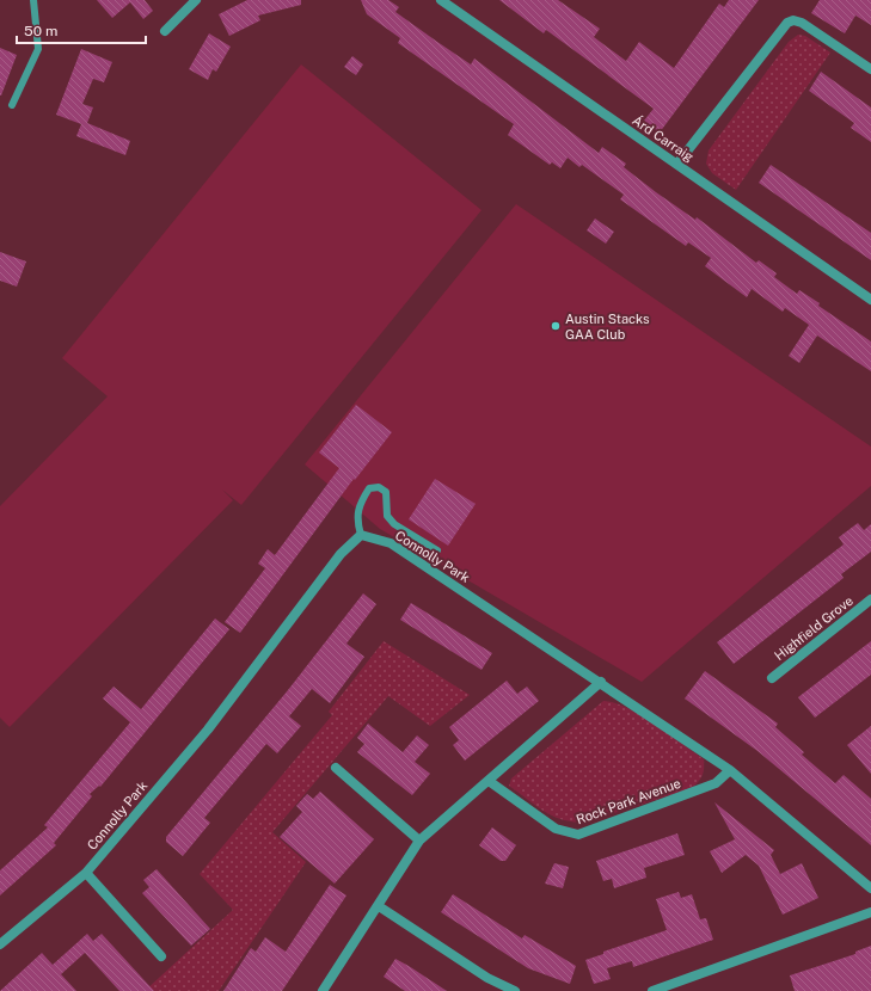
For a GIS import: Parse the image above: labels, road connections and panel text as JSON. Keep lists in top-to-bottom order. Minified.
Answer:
{"streets":{"street":["Árd Carraig","Connolly Park","Highfield Grove","Rock Park Avenue"]},"places":["Austin Stacks GAA Club"],"scale_bar":"50 m"}
